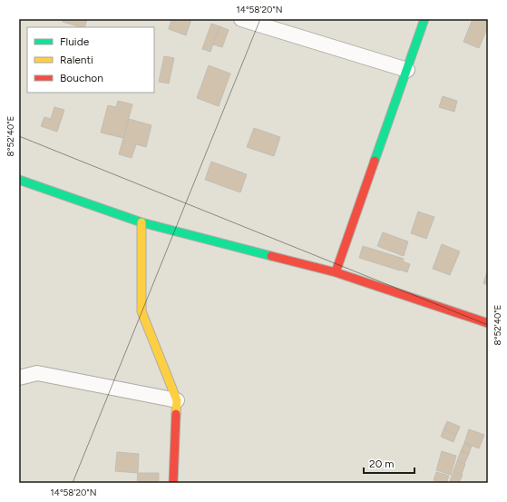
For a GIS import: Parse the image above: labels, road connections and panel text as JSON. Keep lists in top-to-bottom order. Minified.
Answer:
{"legend":["Fluide","Ralenti","Bouchon"],"scale_bar":"20 m","coordinates":["14°58'20\"N","8°52'40\"E"]}
